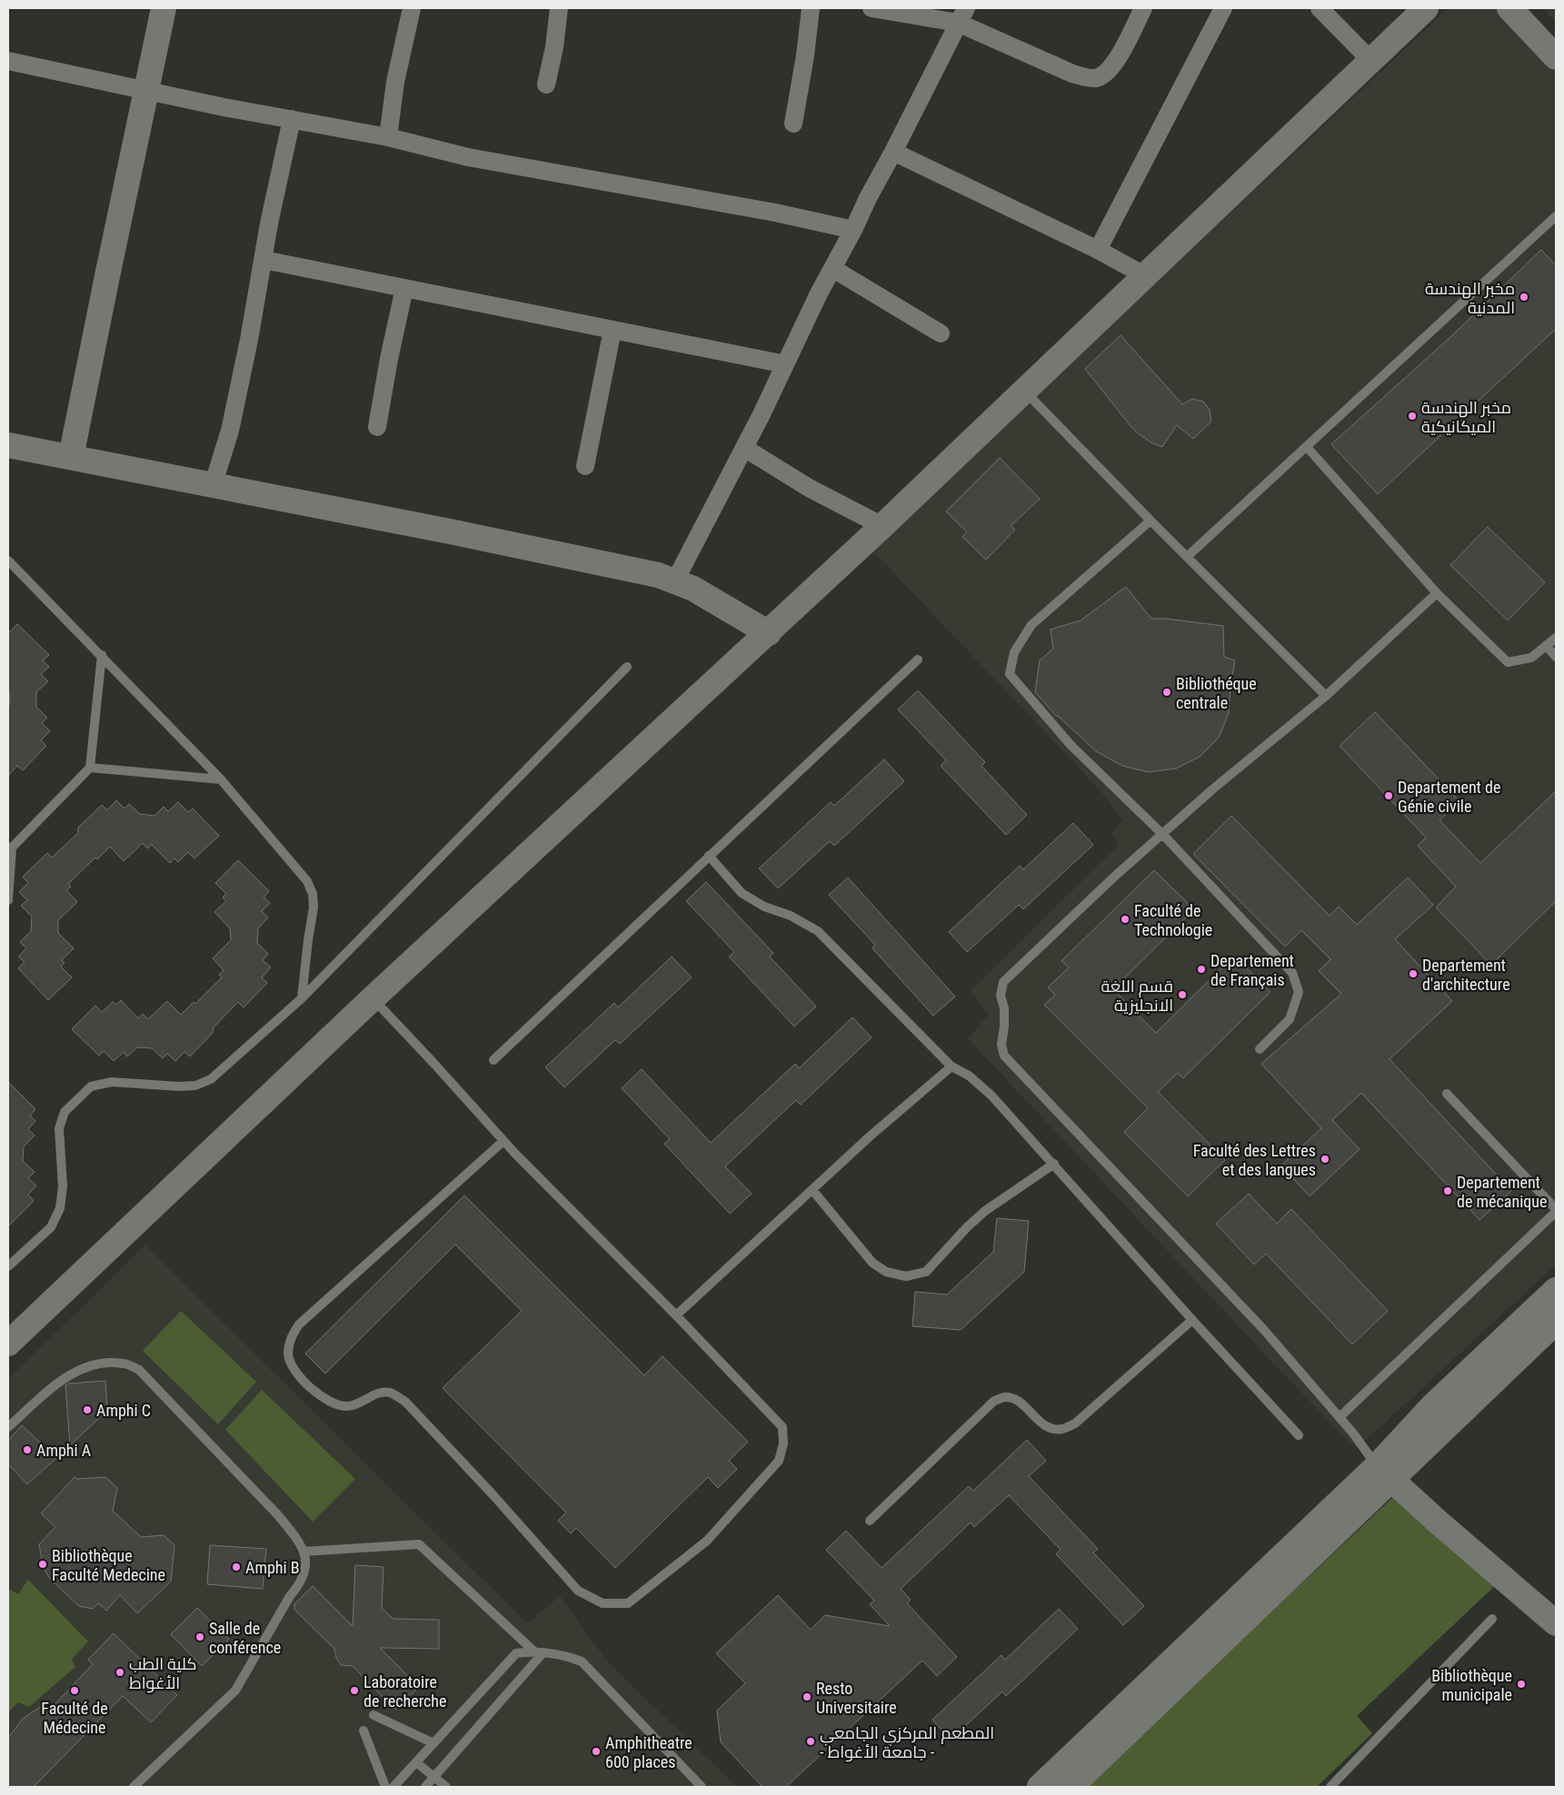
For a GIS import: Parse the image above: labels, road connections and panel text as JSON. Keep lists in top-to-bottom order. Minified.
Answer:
{"places":["مخبر الهندسة المدنية","مخبر الهندسة الميكانيكية","Bibliothéque centrale","Departement de Génie civile","Faculté de Technologie","Departement de Français","Departement d'architecture","قسم اللغة الانجليزية","Faculté des Lettres et des langues","Departement de mécanique","Amphi C","Amphi A","Bibliothèque Faculté Medecine","Amphi B","Salle de conférence","كلية الطب الأغواط","Bibliothèque municipale","Faculté de Médecine","Laboratoire de recherche","Resto Universitaire","المطعم المركزي الجامعي - جامعة الأغواط -","Amphitheatre 600 places"]}
